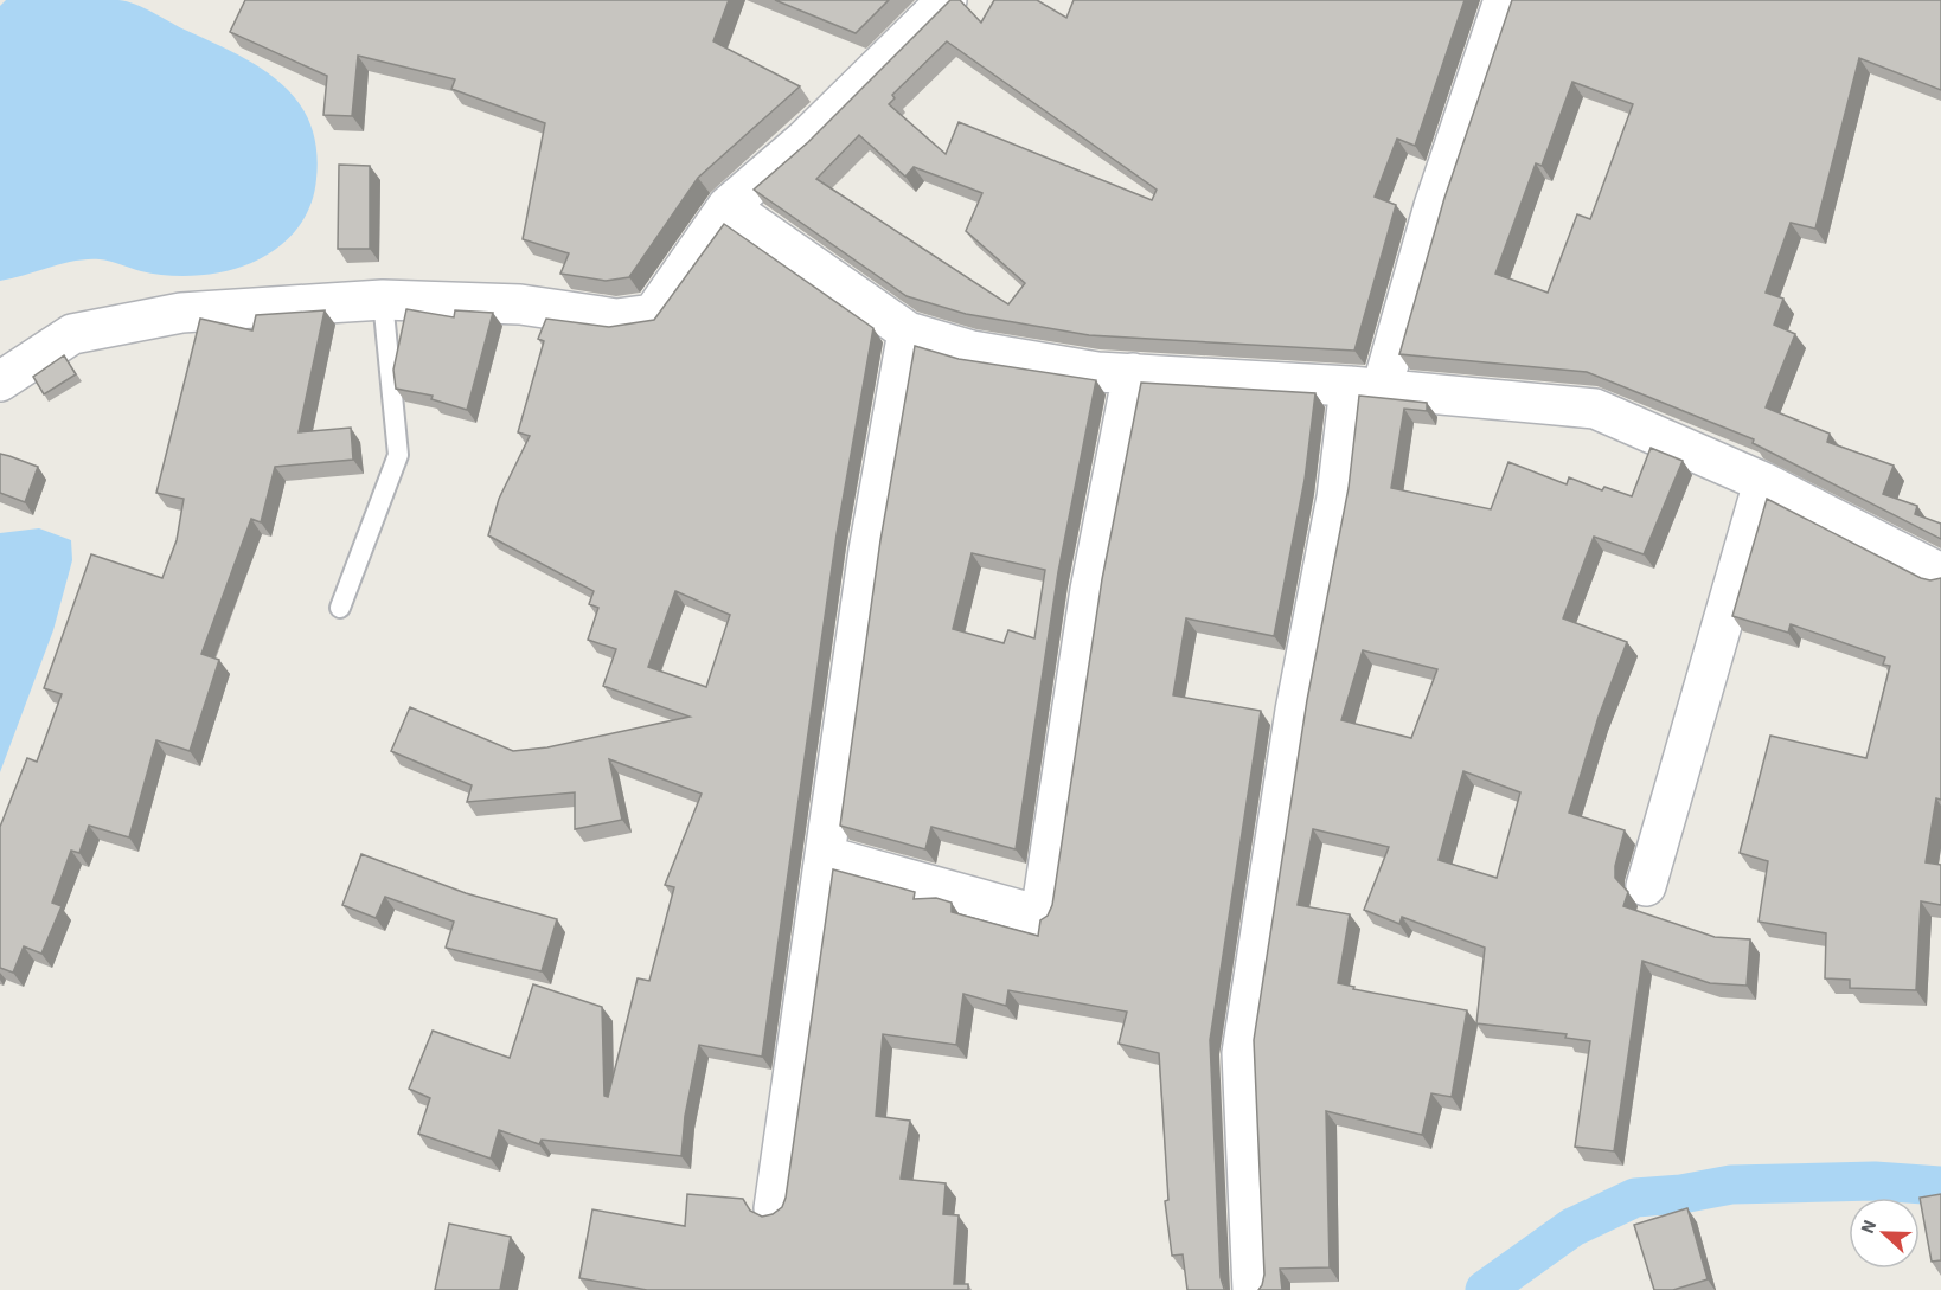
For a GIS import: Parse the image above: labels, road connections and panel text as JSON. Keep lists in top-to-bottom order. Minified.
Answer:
{"north":"left"}
